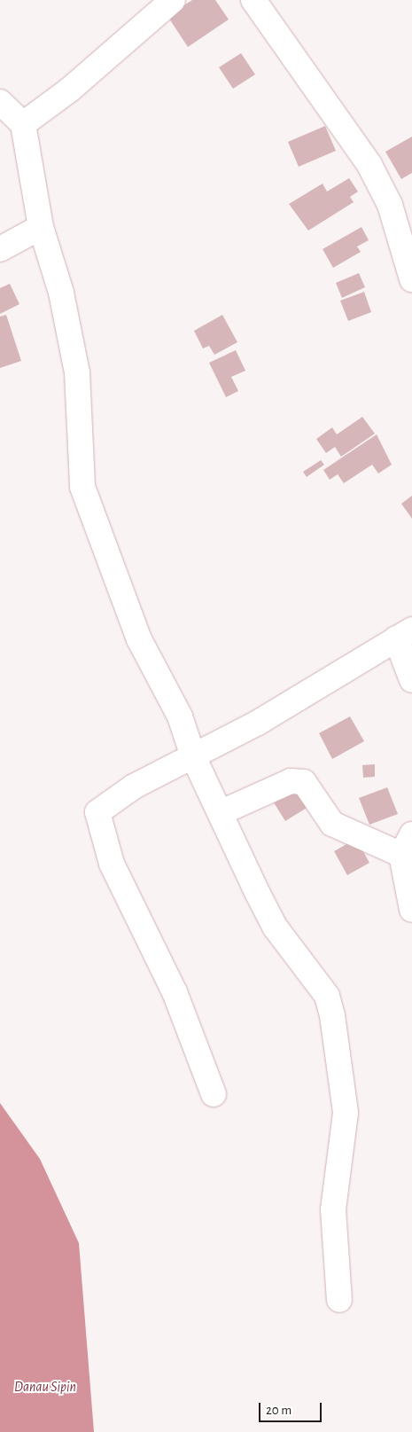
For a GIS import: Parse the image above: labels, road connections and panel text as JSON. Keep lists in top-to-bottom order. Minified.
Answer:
{"water":["Danau Sipin"],"scale_bar":"20 m"}
